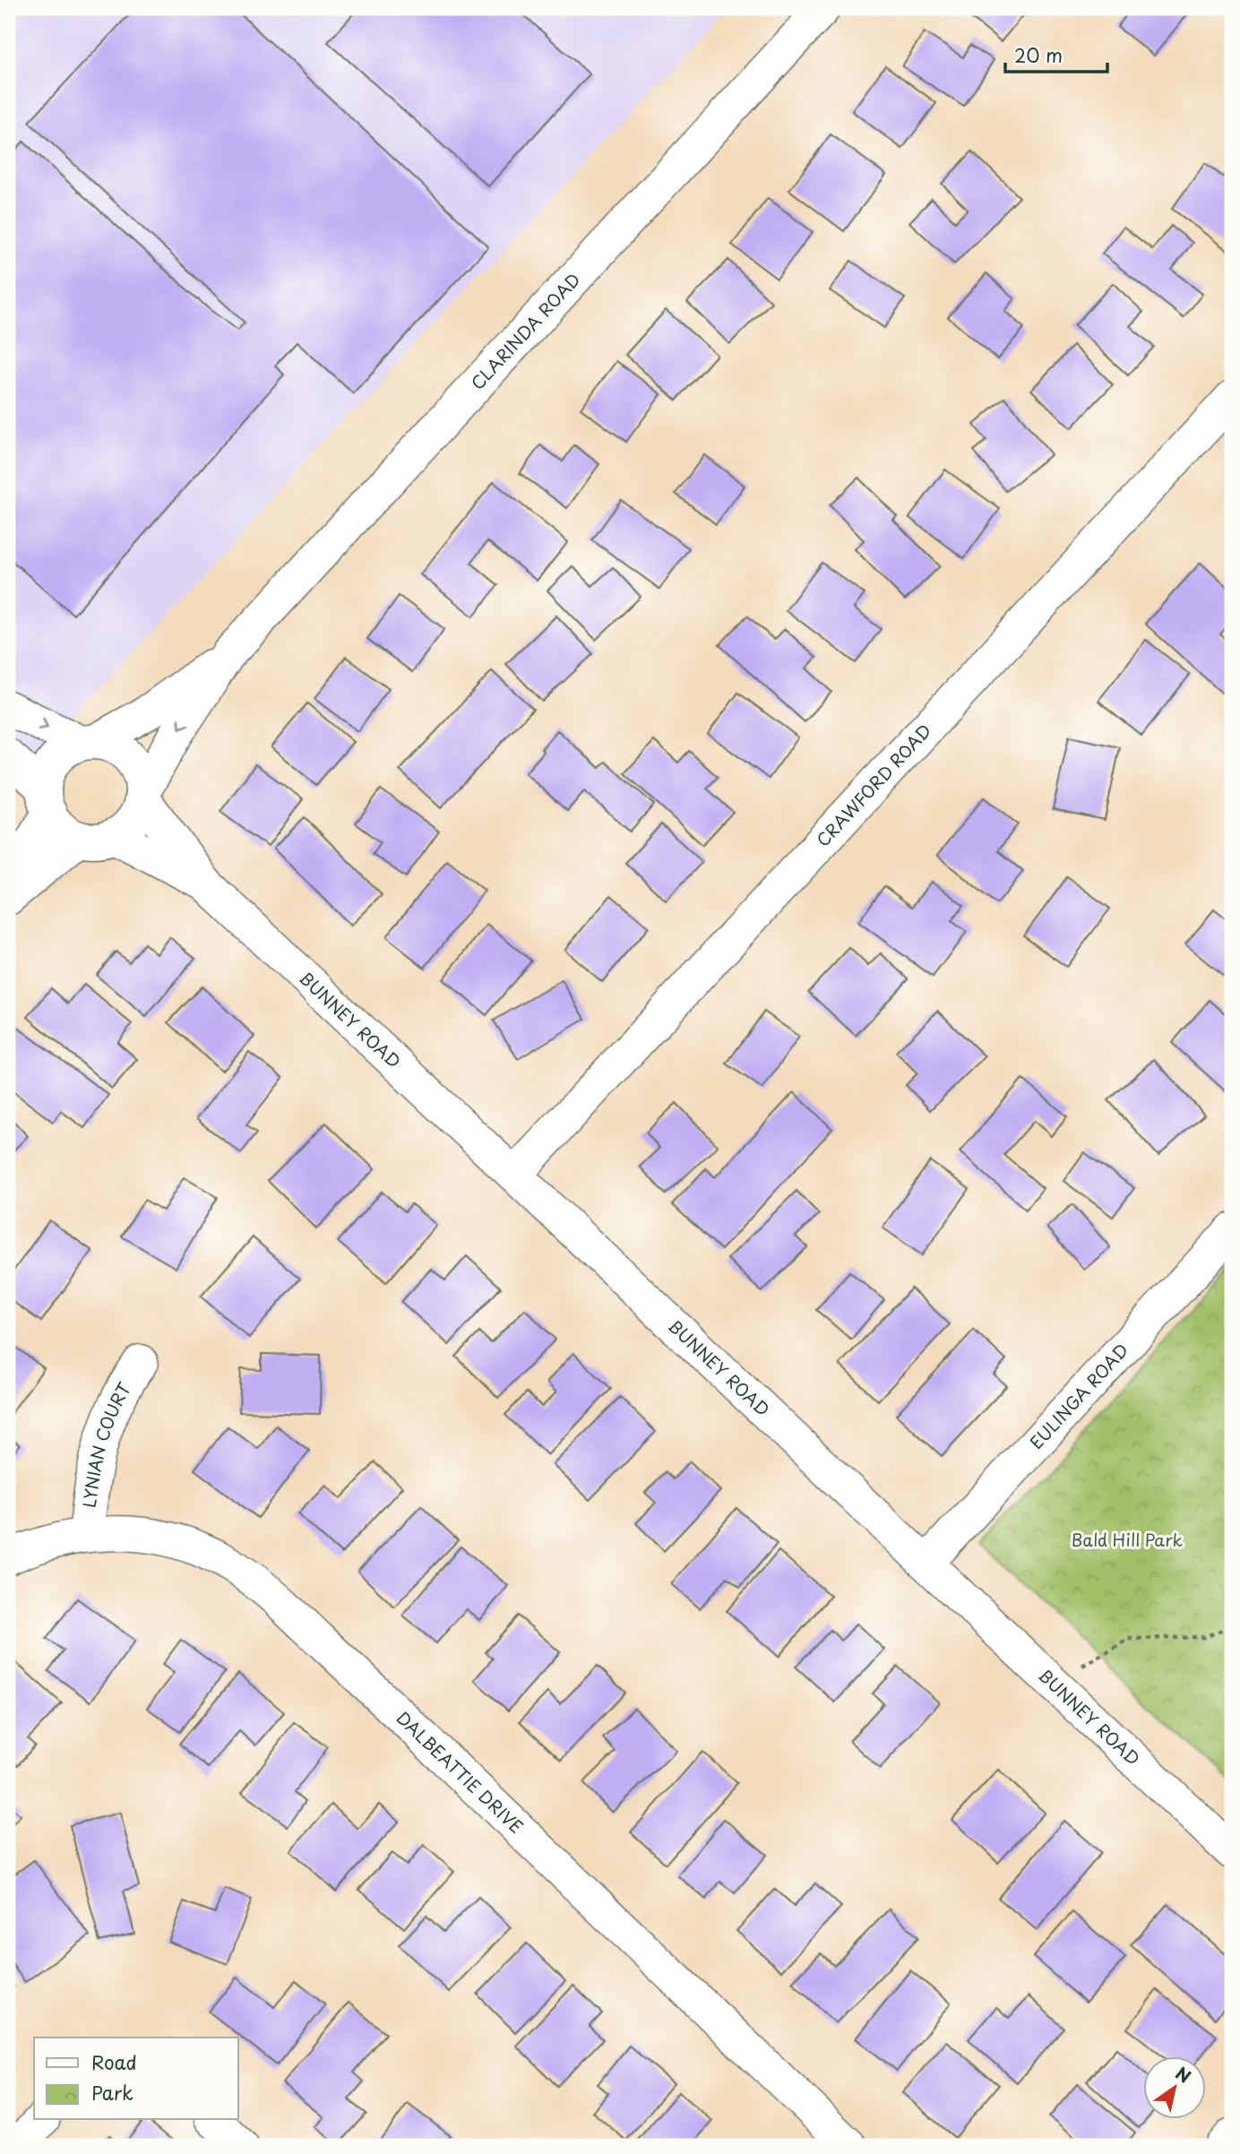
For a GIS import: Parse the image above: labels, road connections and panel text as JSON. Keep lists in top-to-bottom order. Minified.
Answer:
{"streets":{"street":["CLARINDA ROAD","CRAWFORD ROAD","BUNNEY ROAD","EULINGA ROAD","LYNIAN COURT","DALBEATTIE DRIVE"]},"crossings":[["CLARINDA ROAD","BUNNEY ROAD"],["CRAWFORD ROAD","BUNNEY ROAD"],["BUNNEY ROAD","EULINGA ROAD"],["LYNIAN COURT","DALBEATTIE DRIVE"]],"parks":["Bald Hill Park"],"legend":["Road","Park"],"scale_bar":"20 m","north":"top right"}
